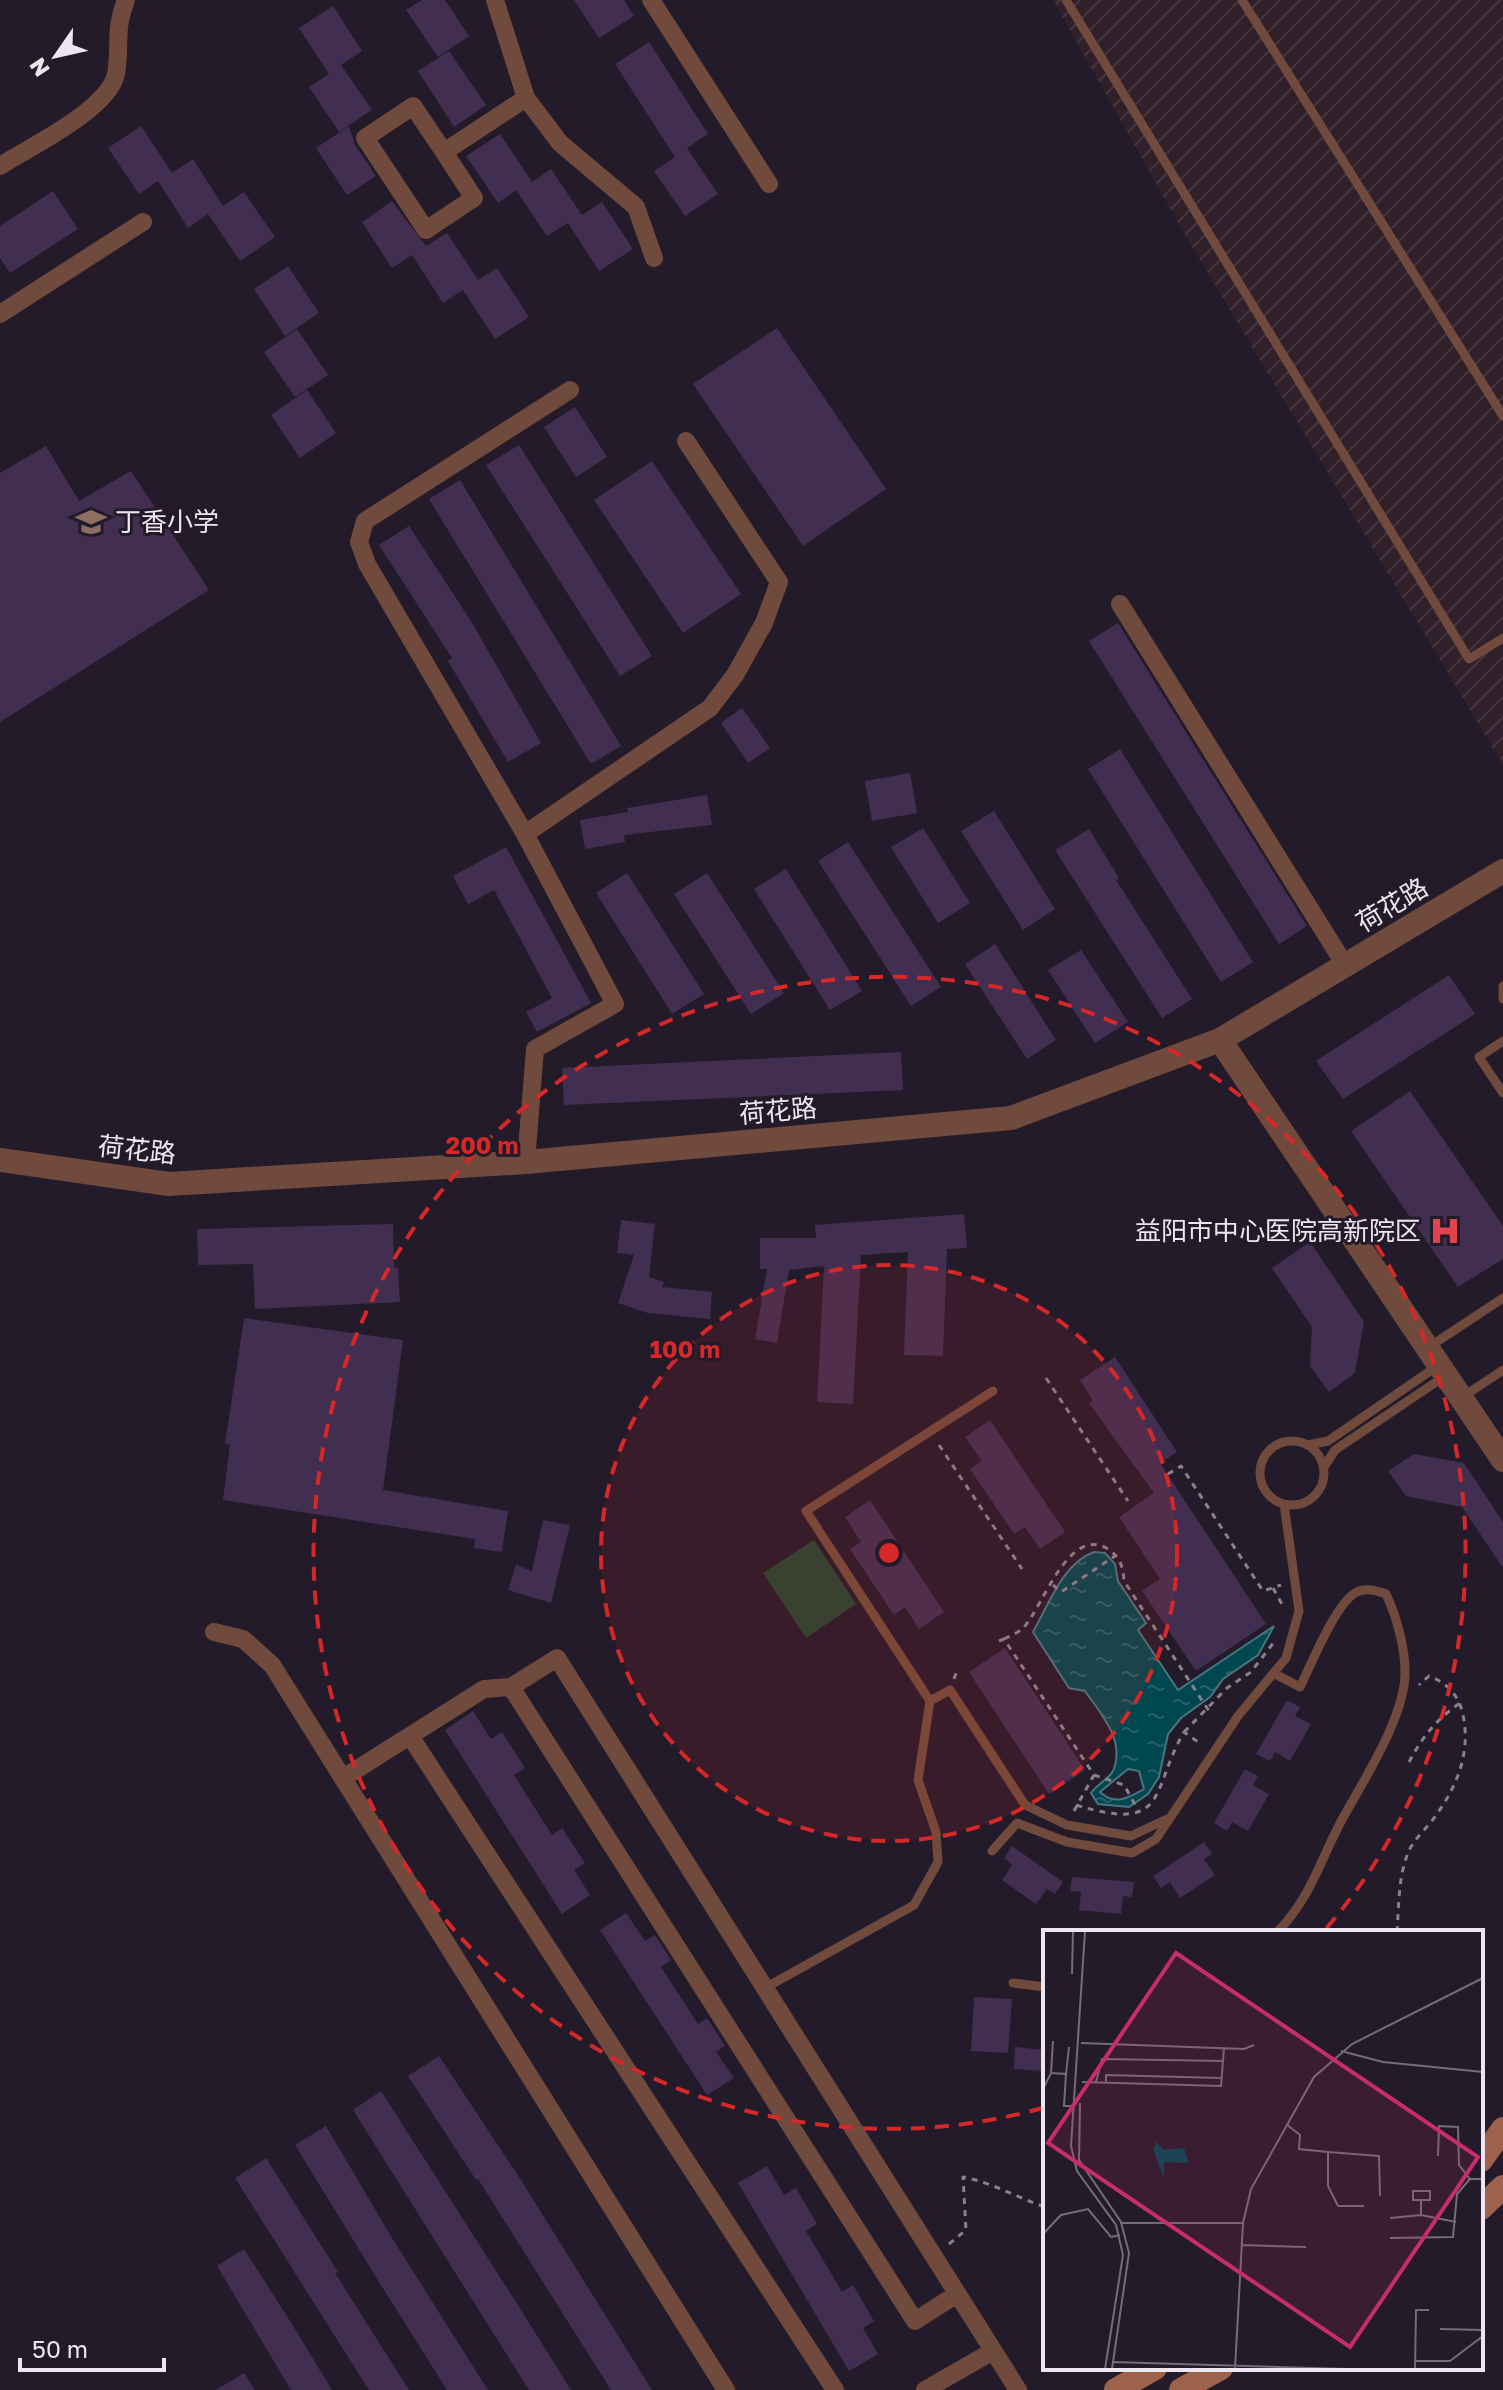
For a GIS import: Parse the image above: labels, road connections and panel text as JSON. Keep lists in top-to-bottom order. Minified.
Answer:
{"streets":{"street":["荷花路"]},"places":{"school or university":["丁香小学"],"hospital":["益阳市中心医院高新院区"]},"scale_bar":"50 m","north":"bottom left","rings":["200 m","100 m"]}
